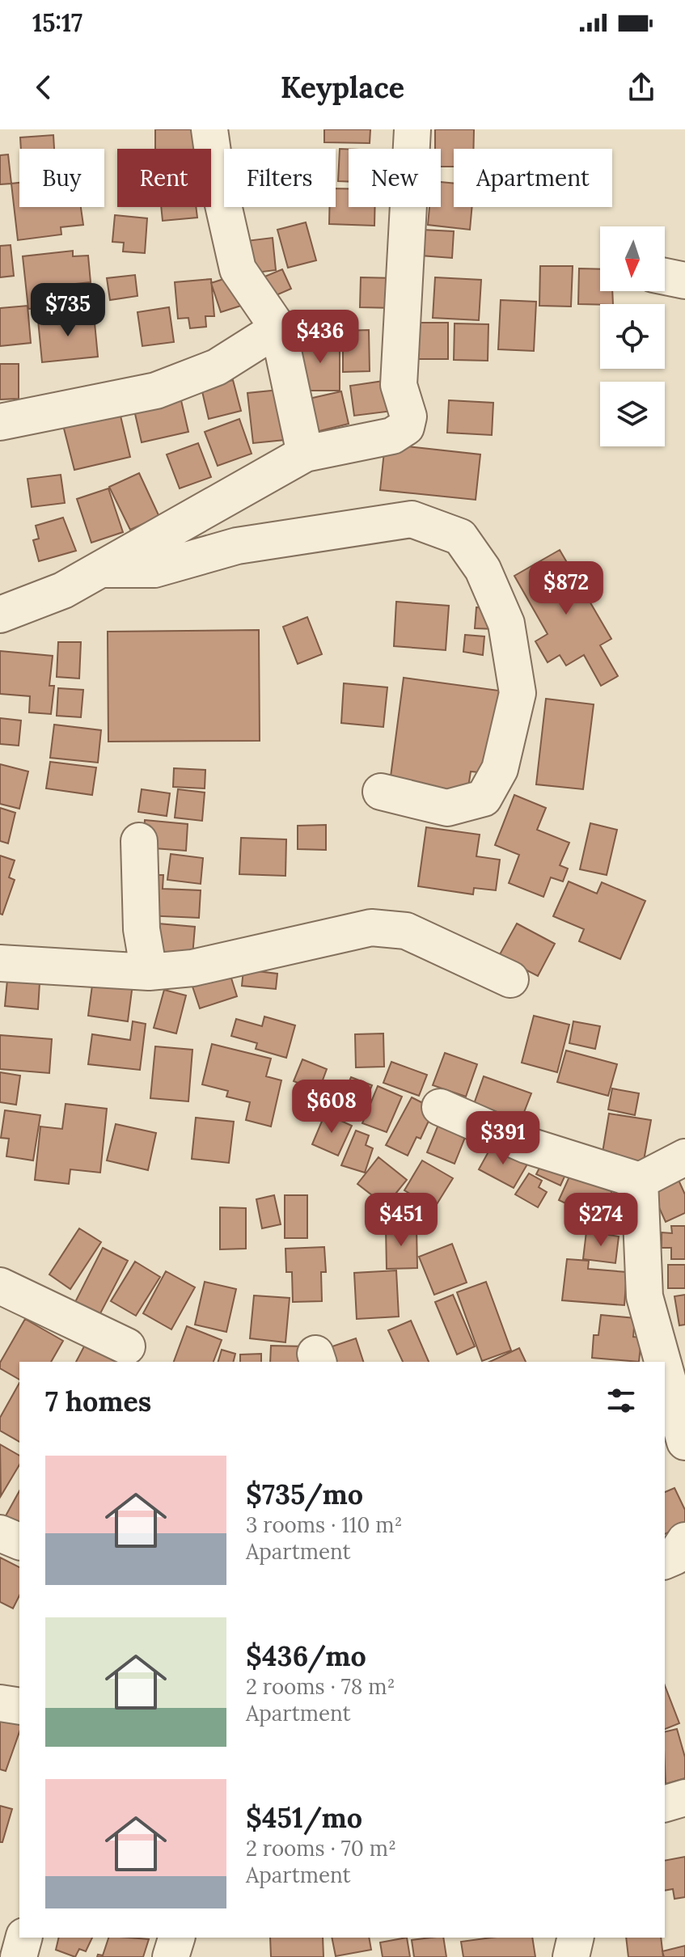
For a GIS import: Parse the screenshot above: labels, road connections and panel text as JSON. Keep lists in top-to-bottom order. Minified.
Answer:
{"north":"bottom","page":{"status":"15:17","header":"Keyplace","chip":["Buy","Rent","Filters","New","Apartment"],"price":["$735","$436","$872","$608","$391","$451","$274"],"heading":"7 homes","list":[{"name":"$735/mo","note":"3 rooms · 110 m² · Apartment"},{"name":"$436/mo","note":"2 rooms · 78 m² · Apartment"},{"name":"$451/mo","note":"2 rooms · 70 m² · Apartment"}]}}
